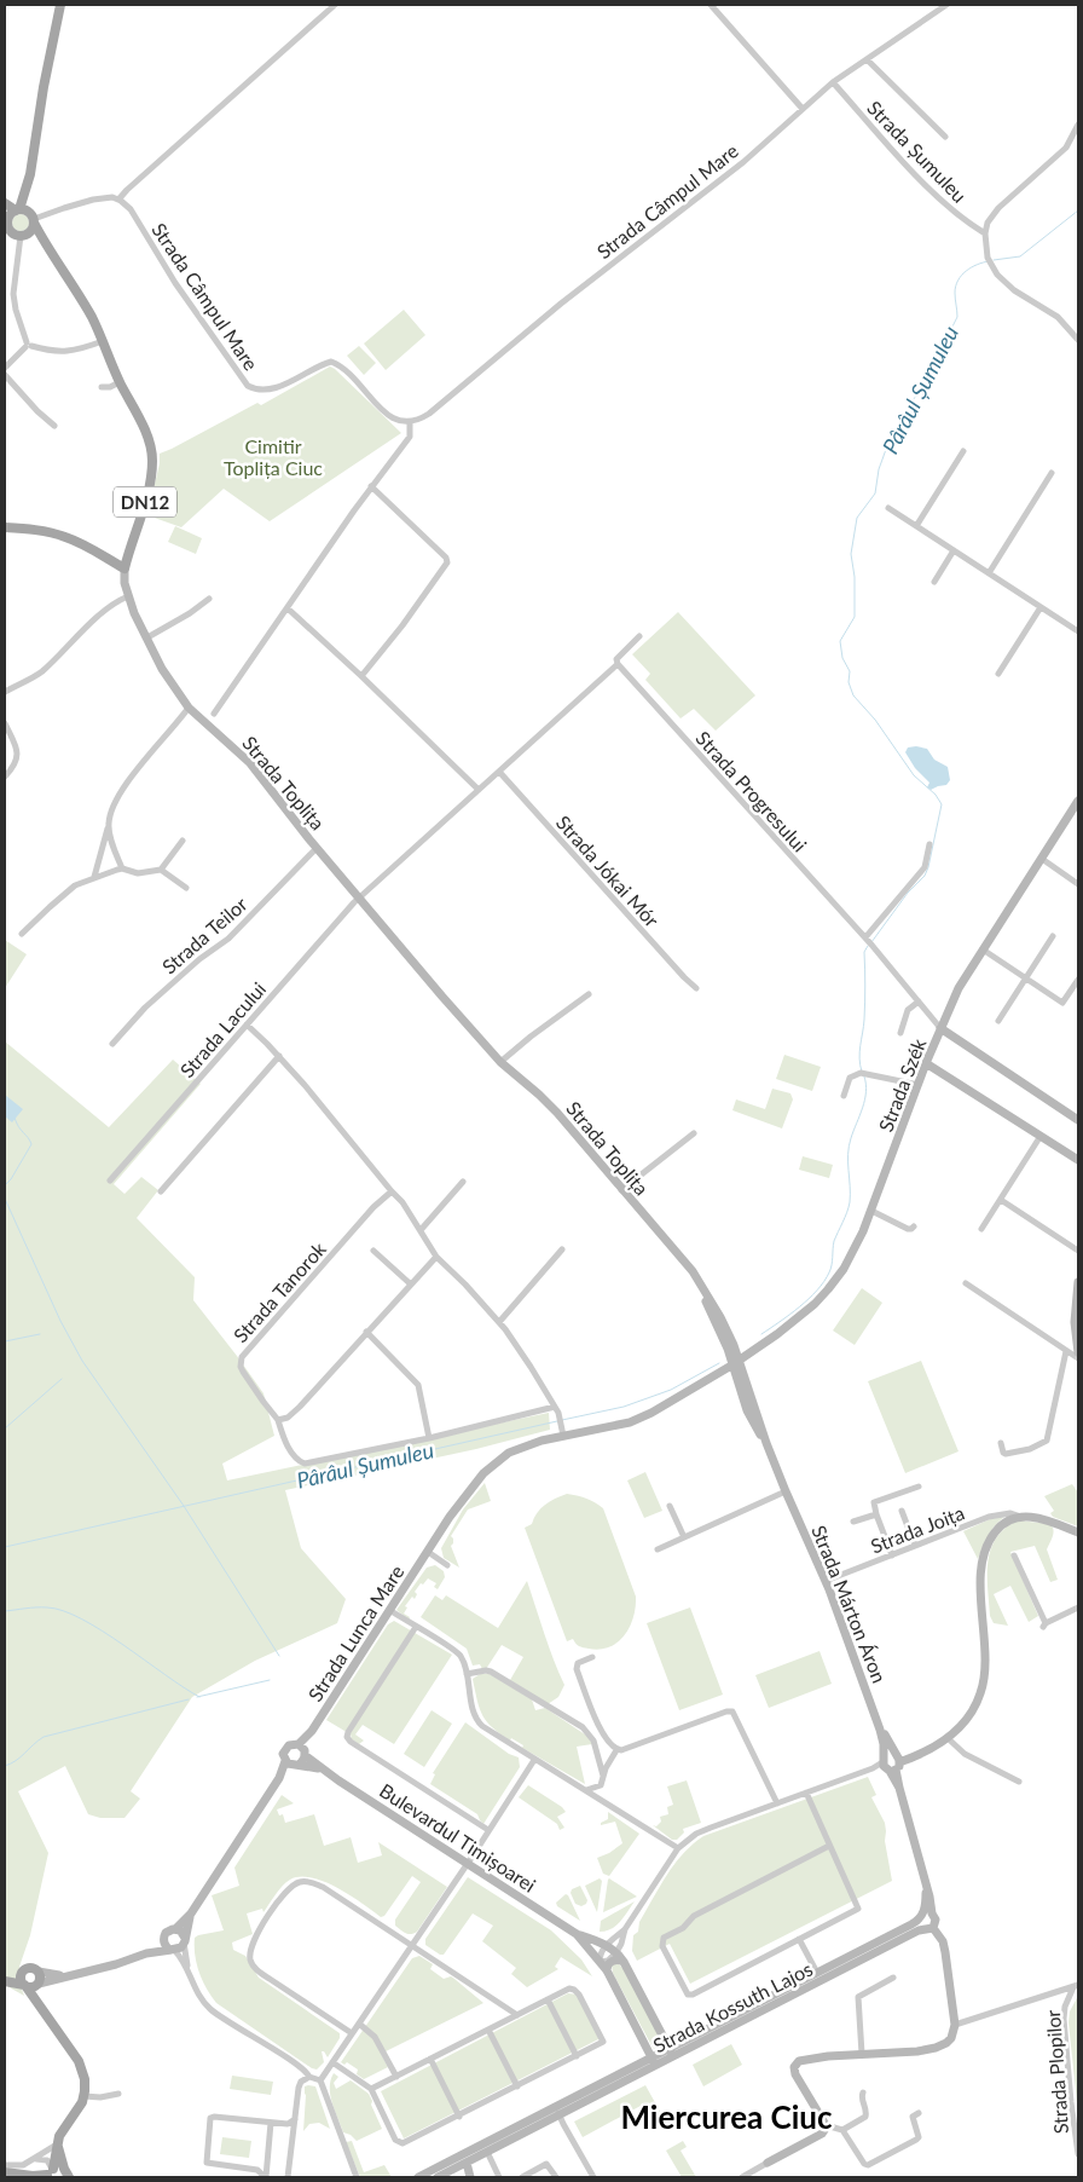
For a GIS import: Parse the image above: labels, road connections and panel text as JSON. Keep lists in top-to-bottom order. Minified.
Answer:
{"streets":{"main road":["DN12","Strada Toplița","Strada Szék","Strada Márton Áron","Strada Lunca Mare","Bulevardul Timișoarei","Strada Kossuth Lajos"],"street":["Strada Șumuleu","Strada Câmpul Mare","Strada Progresului","Strada Jókai Mór","Strada Teilor","Strada Lacului","Strada Tanorok","Strada Joița","Strada Plopilor"]},"crossings":[["Strada Șumuleu","Strada Câmpul Mare"],["DN12","Strada Toplița"],["DN12","Strada Márton Áron"],["DN12","Strada Kossuth Lajos"],["Strada Toplița","Strada Teilor"],["Strada Toplița","Strada Lacului"],["Strada Toplița","Strada Szék"],["Strada Toplița","Strada Márton Áron"],["Strada Toplița","Strada Lunca Mare"],["Strada Progresului","Strada Szék"],["Strada Szék","Strada Márton Áron"],["Strada Szék","Strada Lunca Mare"],["Strada Joița","Strada Márton Áron"],["Strada Márton Áron","Strada Lunca Mare"],["Strada Lunca Mare","Bulevardul Timișoarei"],["Bulevardul Timișoarei","Strada Kossuth Lajos"]],"districts":["Miercurea Ciuc"],"water":["Pârâul Șumuleu"],"parks":["Cimitir Toplița Ciuc"]}
